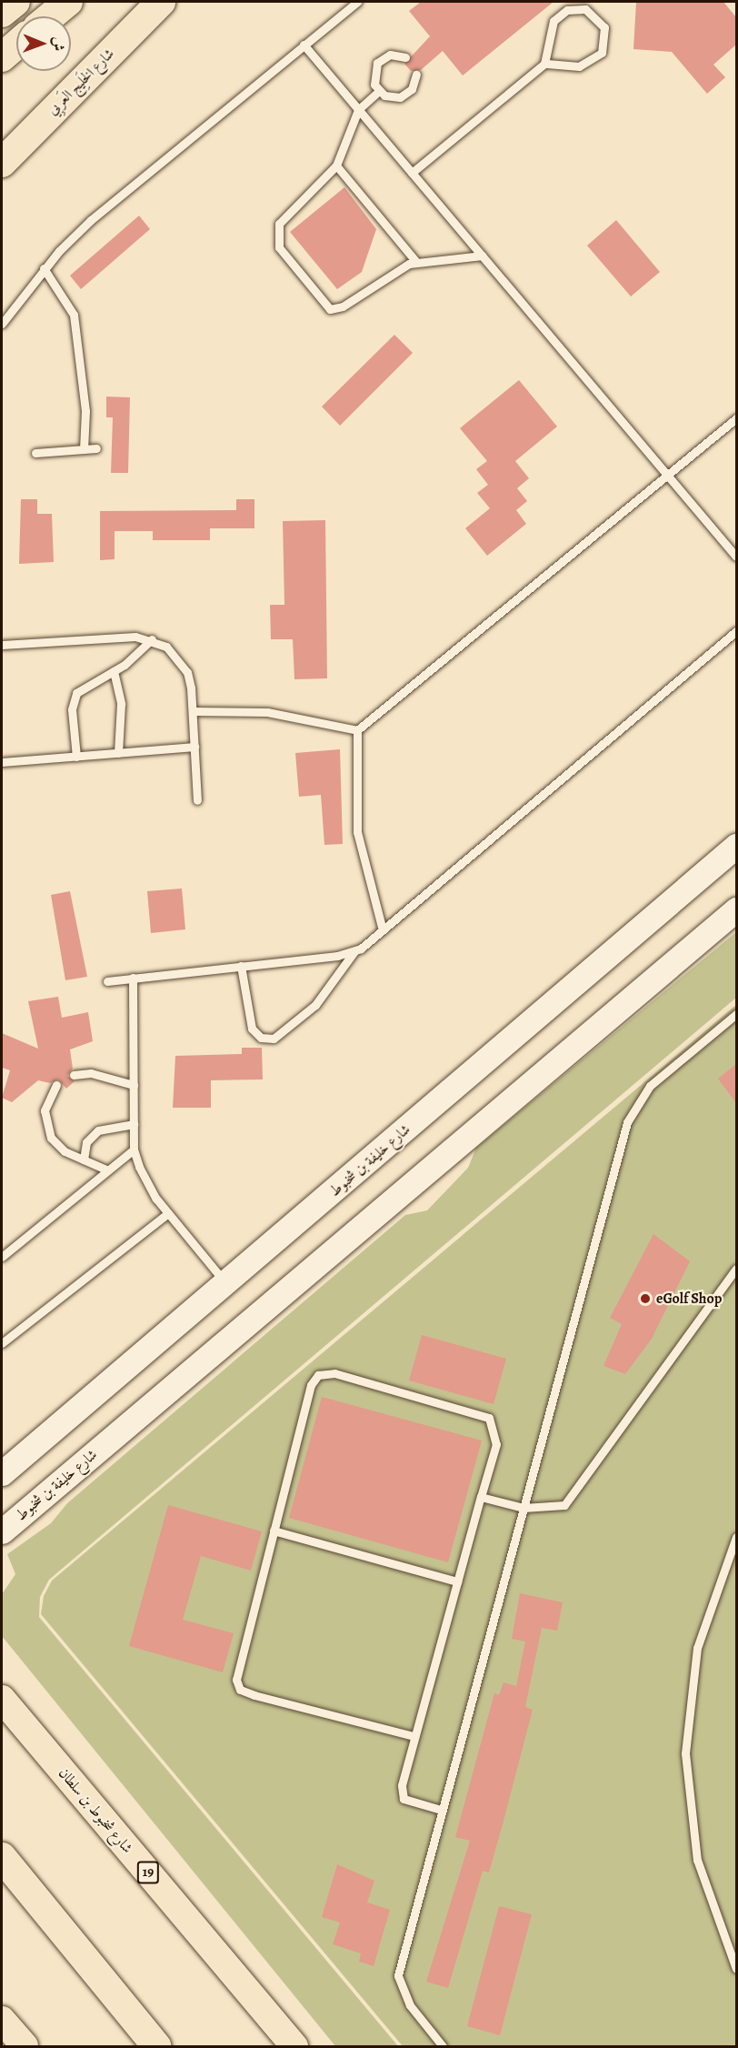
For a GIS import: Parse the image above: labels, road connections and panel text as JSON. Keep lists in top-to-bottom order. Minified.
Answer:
{"streets":{"highway":["شارع الخَلِيج العَربِي"],"main road":["شارع خليفة بن شخبوط","شارع شخبوط بن سلطان","19"]},"places":["eGolf Shop"],"north":"right"}
